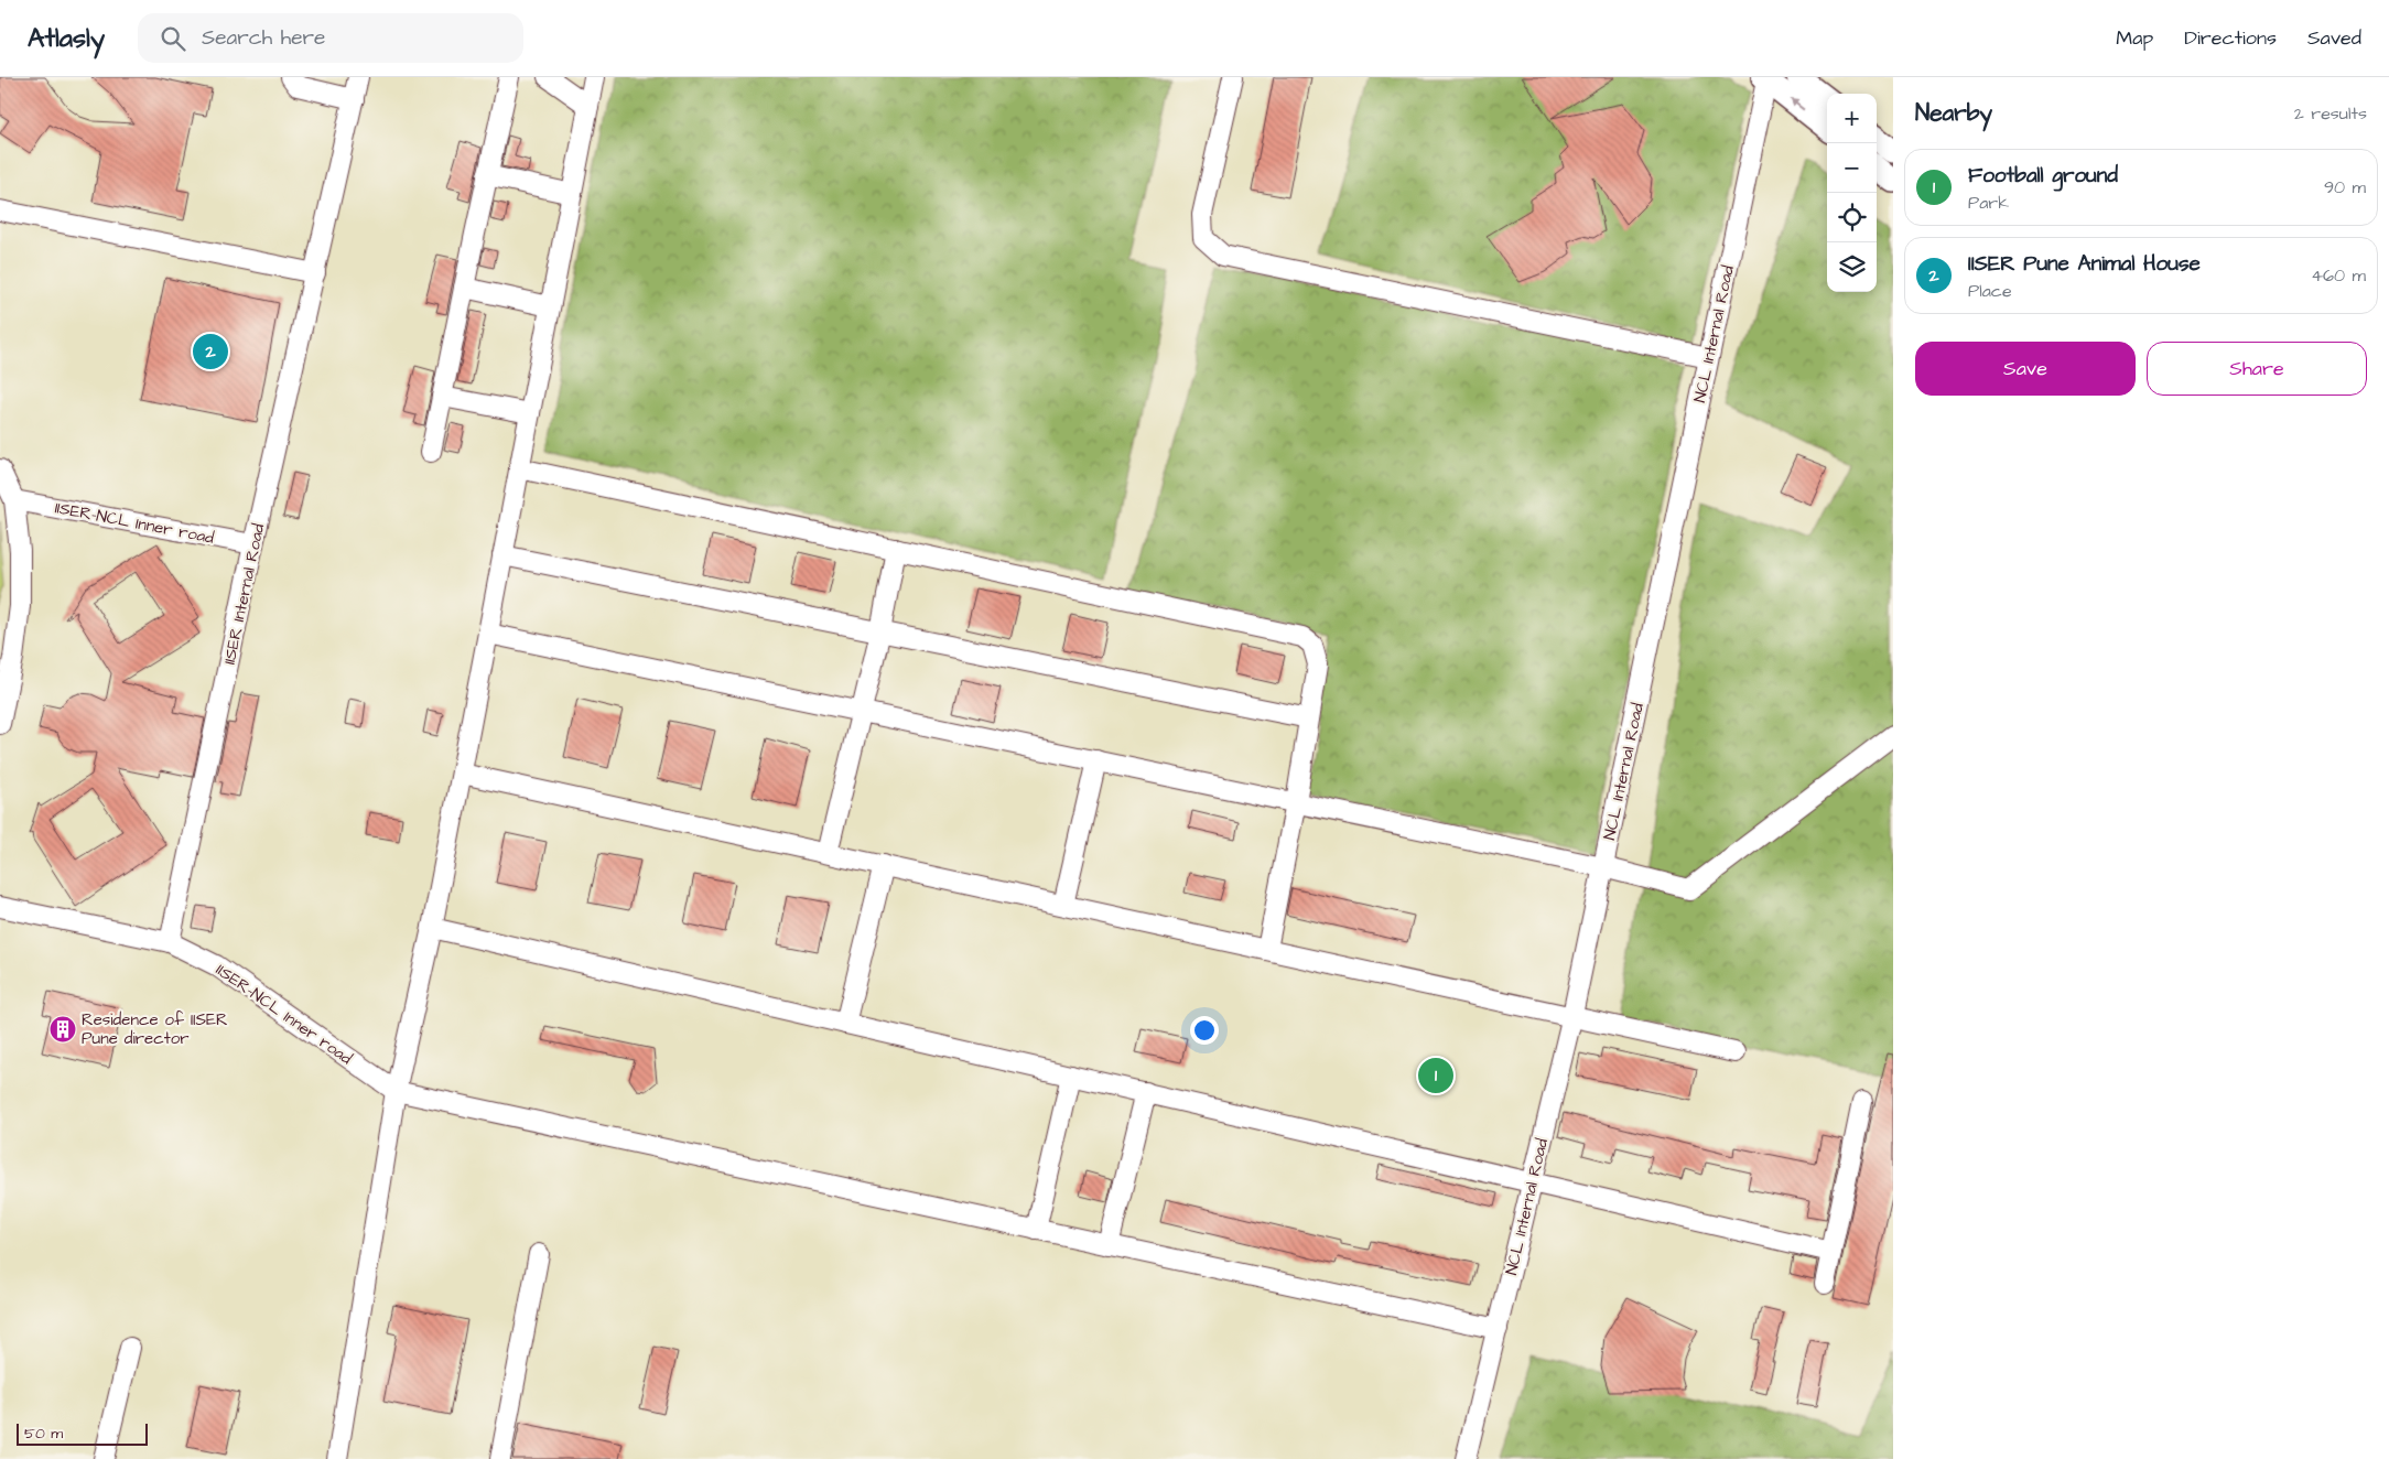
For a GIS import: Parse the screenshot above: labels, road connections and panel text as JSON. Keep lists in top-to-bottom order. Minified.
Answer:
{"streets":{"lane":["NCL Internal Road","IISER-NCL Inner road","IISER Internal Road"]},"crossings":[["IISER-NCL Inner road","IISER Internal Road"]],"places":{"building":["Residence of IISER Pune director"]},"scale_bar":"50 m","page":{"header":"Atlasly","search":"Search here","nav":["Map","Directions","Saved"],"heading":["Nearby","2 results"],"map_buttons":["+","−"],"list":[{"mark":"1","name":"Football ground","note":"Park","value":"90 m"},{"mark":"2","name":"IISER Pune Animal House","note":"Place","value":"460 m"}],"buttons":["Save","Share"],"pins":["2","1"],"scale":"50 m"}}
